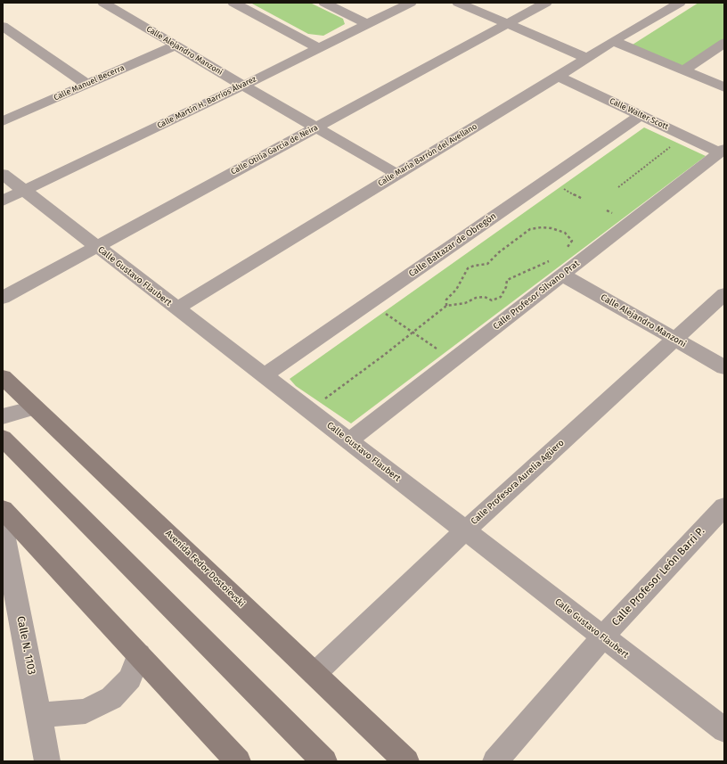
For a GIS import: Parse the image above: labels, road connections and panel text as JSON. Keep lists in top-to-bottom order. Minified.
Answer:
{"streets":{"main road":["Avenida Fedor Dostoievski"],"street":["Calle Alejandro Manzoni","Calle Manuel Becerra","Calle Martín H. Barrios Álvarez","Calle Walter Scott","Calle Otilia García de Neira","Calle María Barrón del Avellano","Calle Baltazar de Obregón","Calle Gustavo Flaubert","Calle Profesor Silvano Prat","Calle Profesora Aurelia Agüero","Calle Profesor León Barri P.","Calle N. 1103"]},"crossings":[["Calle Alejandro Manzoni","Calle Manuel Becerra"],["Calle Alejandro Manzoni","Calle Martín H. Barrios Álvarez"],["Calle Alejandro Manzoni","Calle Otilia García de Neira"],["Calle Alejandro Manzoni","Calle María Barrón del Avellano"],["Calle Alejandro Manzoni","Calle Profesor Silvano Prat"],["Calle Alejandro Manzoni","Calle Profesora Aurelia Agüero"],["Calle Martín H. Barrios Álvarez","Calle Gustavo Flaubert"],["Calle Walter Scott","Calle María Barrón del Avellano"],["Calle Walter Scott","Calle Baltazar de Obregón"],["Calle Walter Scott","Calle Profesor Silvano Prat"],["Calle Otilia García de Neira","Calle Gustavo Flaubert"],["Calle María Barrón del Avellano","Calle Gustavo Flaubert"],["Calle Baltazar de Obregón","Calle Gustavo Flaubert"],["Calle Gustavo Flaubert","Calle Profesor Silvano Prat"],["Calle Gustavo Flaubert","Calle Profesora Aurelia Agüero"],["Calle Gustavo Flaubert","Calle Profesor León Barri P."],["Calle Profesora Aurelia Agüero","Avenida Fedor Dostoievski"]]}
